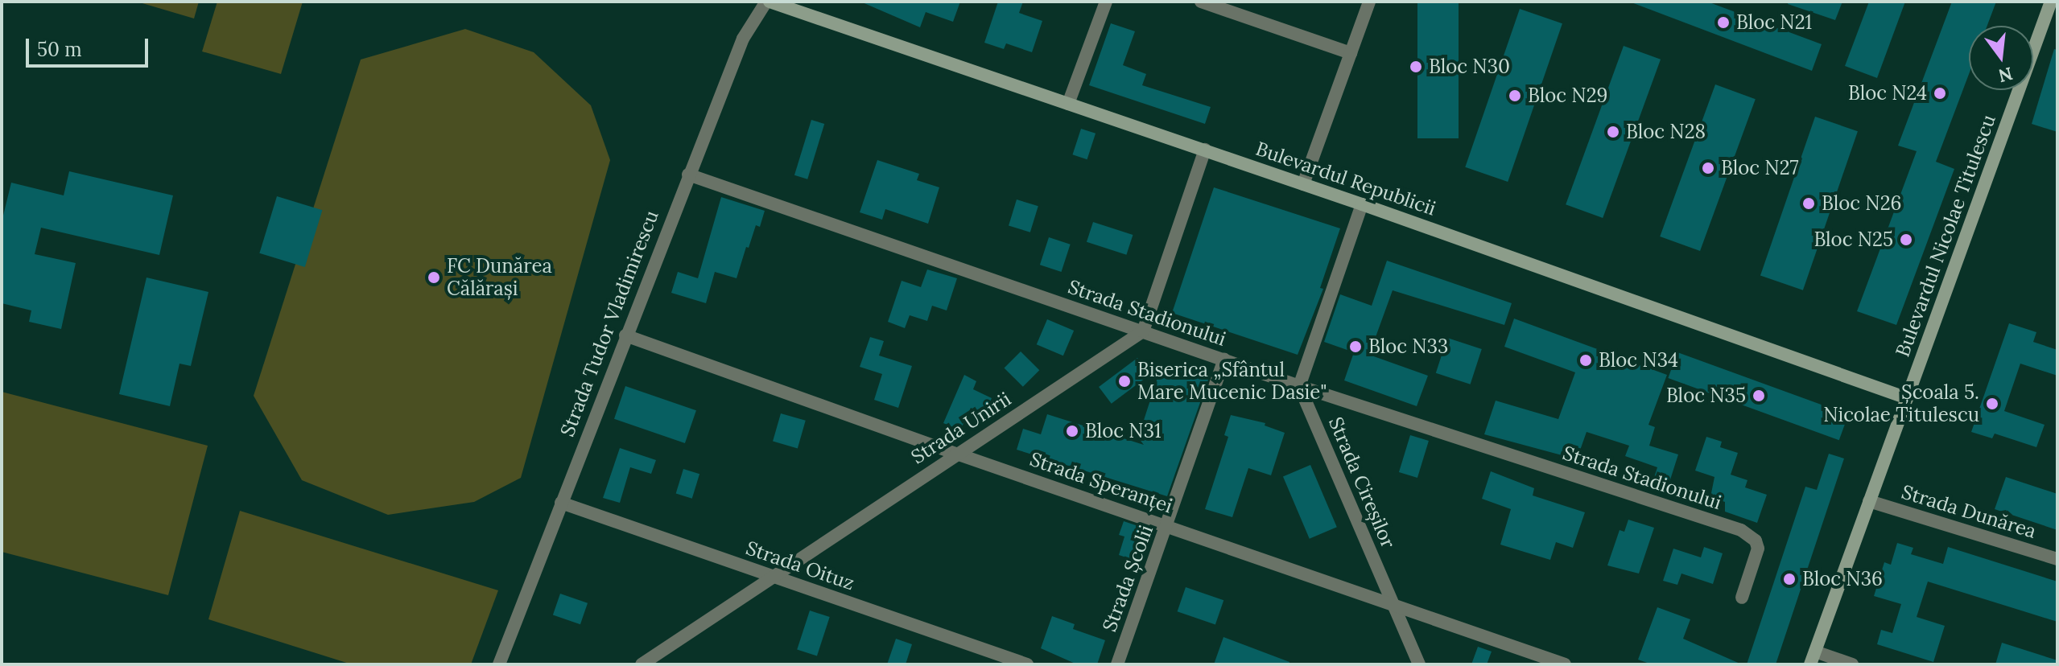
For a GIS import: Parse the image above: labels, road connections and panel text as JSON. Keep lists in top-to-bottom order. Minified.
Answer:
{"streets":{"main road":["Bulevardul Republicii","Bulevardul Nicolae Titulescu"],"street":["Strada Stadionului","Strada Tudor Vladimirescu","Strada Unirii","Strada Speranței","Strada Cireșilor","Strada Dunărea","Strada Oituz","Strada Școlii"]},"crossings":[["Bulevardul Republicii","Bulevardul Nicolae Titulescu"],["Bulevardul Republicii","Strada Tudor Vladimirescu"],["Bulevardul Nicolae Titulescu","Strada Dunărea"],["Strada Stadionului","Strada Tudor Vladimirescu"],["Strada Stadionului","Strada Unirii"],["Strada Stadionului","Strada Cireșilor"],["Strada Stadionului","Strada Școlii"],["Strada Tudor Vladimirescu","Strada Speranței"],["Strada Tudor Vladimirescu","Strada Oituz"],["Strada Unirii","Strada Speranței"],["Strada Unirii","Strada Oituz"],["Strada Speranței","Strada Cireșilor"],["Strada Speranței","Strada Școlii"]],"places":["Bloc N21","Bloc N30","Bloc N24","Bloc N29","Bloc N28","Bloc N27","Bloc N26","Bloc N25","FC Dunărea Călărași","Bloc N33","Bloc N34","Biserica „Sfântul Mare Mucenic Dasie\"","Bloc N35","Școala 5. Nicolae Titulescu","Bloc N31","Bloc N36"],"scale_bar":"50 m","north":"bottom"}
